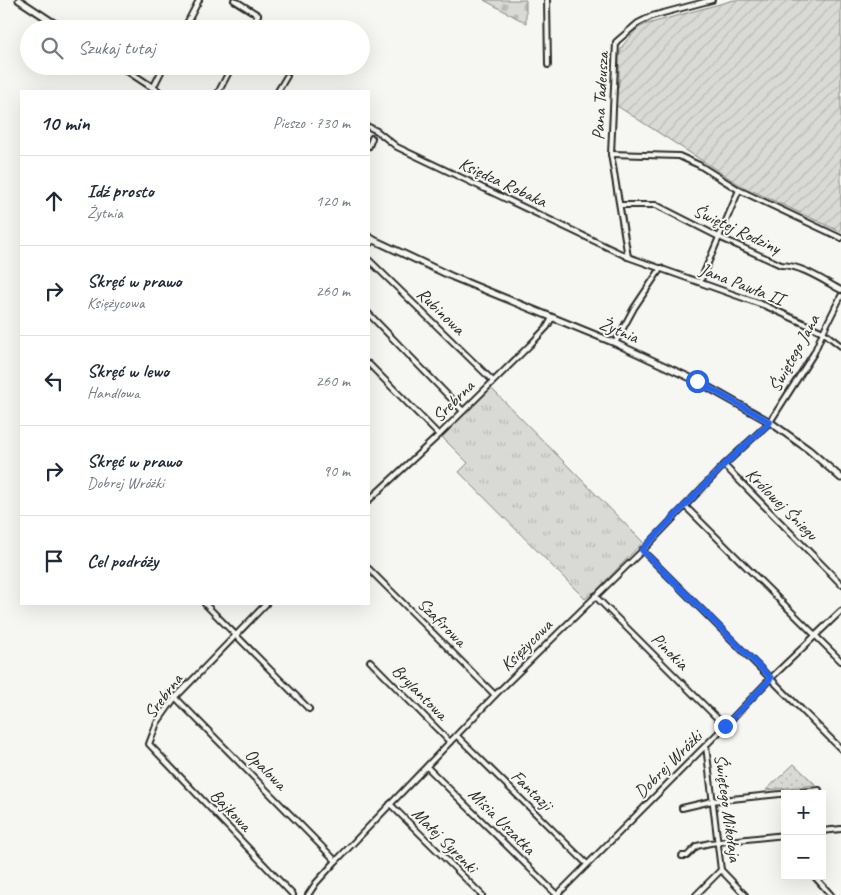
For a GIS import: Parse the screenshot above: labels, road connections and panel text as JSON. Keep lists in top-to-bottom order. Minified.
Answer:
{"streets":{"street":["Pana Tadeusza","Księdza Robaka","Świętej Rodziny","Jana Pawła II","Rubinowa","Żytnia","Świętego Jana","Srebrna","Królowej Śniegu","Szafirowa","Księżycowa","Pinokia","Brylantowa","Dobrej Wróżki","Opalowa","Fantazji","Świętego Mikołaja","Bajkowa","Misia Uszatka","Małej Syrenki"]},"crossings":[["Pana Tadeusza","Księdza Robaka"],["Pana Tadeusza","Świętej Rodziny"],["Pana Tadeusza","Jana Pawła II"],["Księdza Robaka","Jana Pawła II"],["Jana Pawła II","Świętego Jana"],["Rubinowa","Srebrna"],["Żytnia","Świętego Jana"],["Żytnia","Srebrna"],["Żytnia","Księżycowa"],["Świętego Jana","Księżycowa"],["Srebrna","Opalowa"],["Srebrna","Bajkowa"],["Królowej Śniegu","Księżycowa"],["Szafirowa","Księżycowa"],["Księżycowa","Pinokia"],["Księżycowa","Brylantowa"],["Księżycowa","Opalowa"],["Księżycowa","Fantazji"],["Księżycowa","Misia Uszatka"],["Księżycowa","Małej Syrenki"],["Pinokia","Dobrej Wróżki"],["Dobrej Wróżki","Fantazji"],["Dobrej Wróżki","Świętego Mikołaja"],["Dobrej Wróżki","Misia Uszatka"]],"page":{"search":"Szukaj tutaj","heading":["10 min","Pieszo · 730 m"],"list":[["Idź prosto","Żytnia","120 m"],["Skręć w prawo","Księżycowa","260 m"],["Skręć w lewo","Handlowa","260 m"],["Skręć w prawo","Dobrej Wróżki","90 m"],"Cel podróży"],"map_buttons":["+","−"]}}
